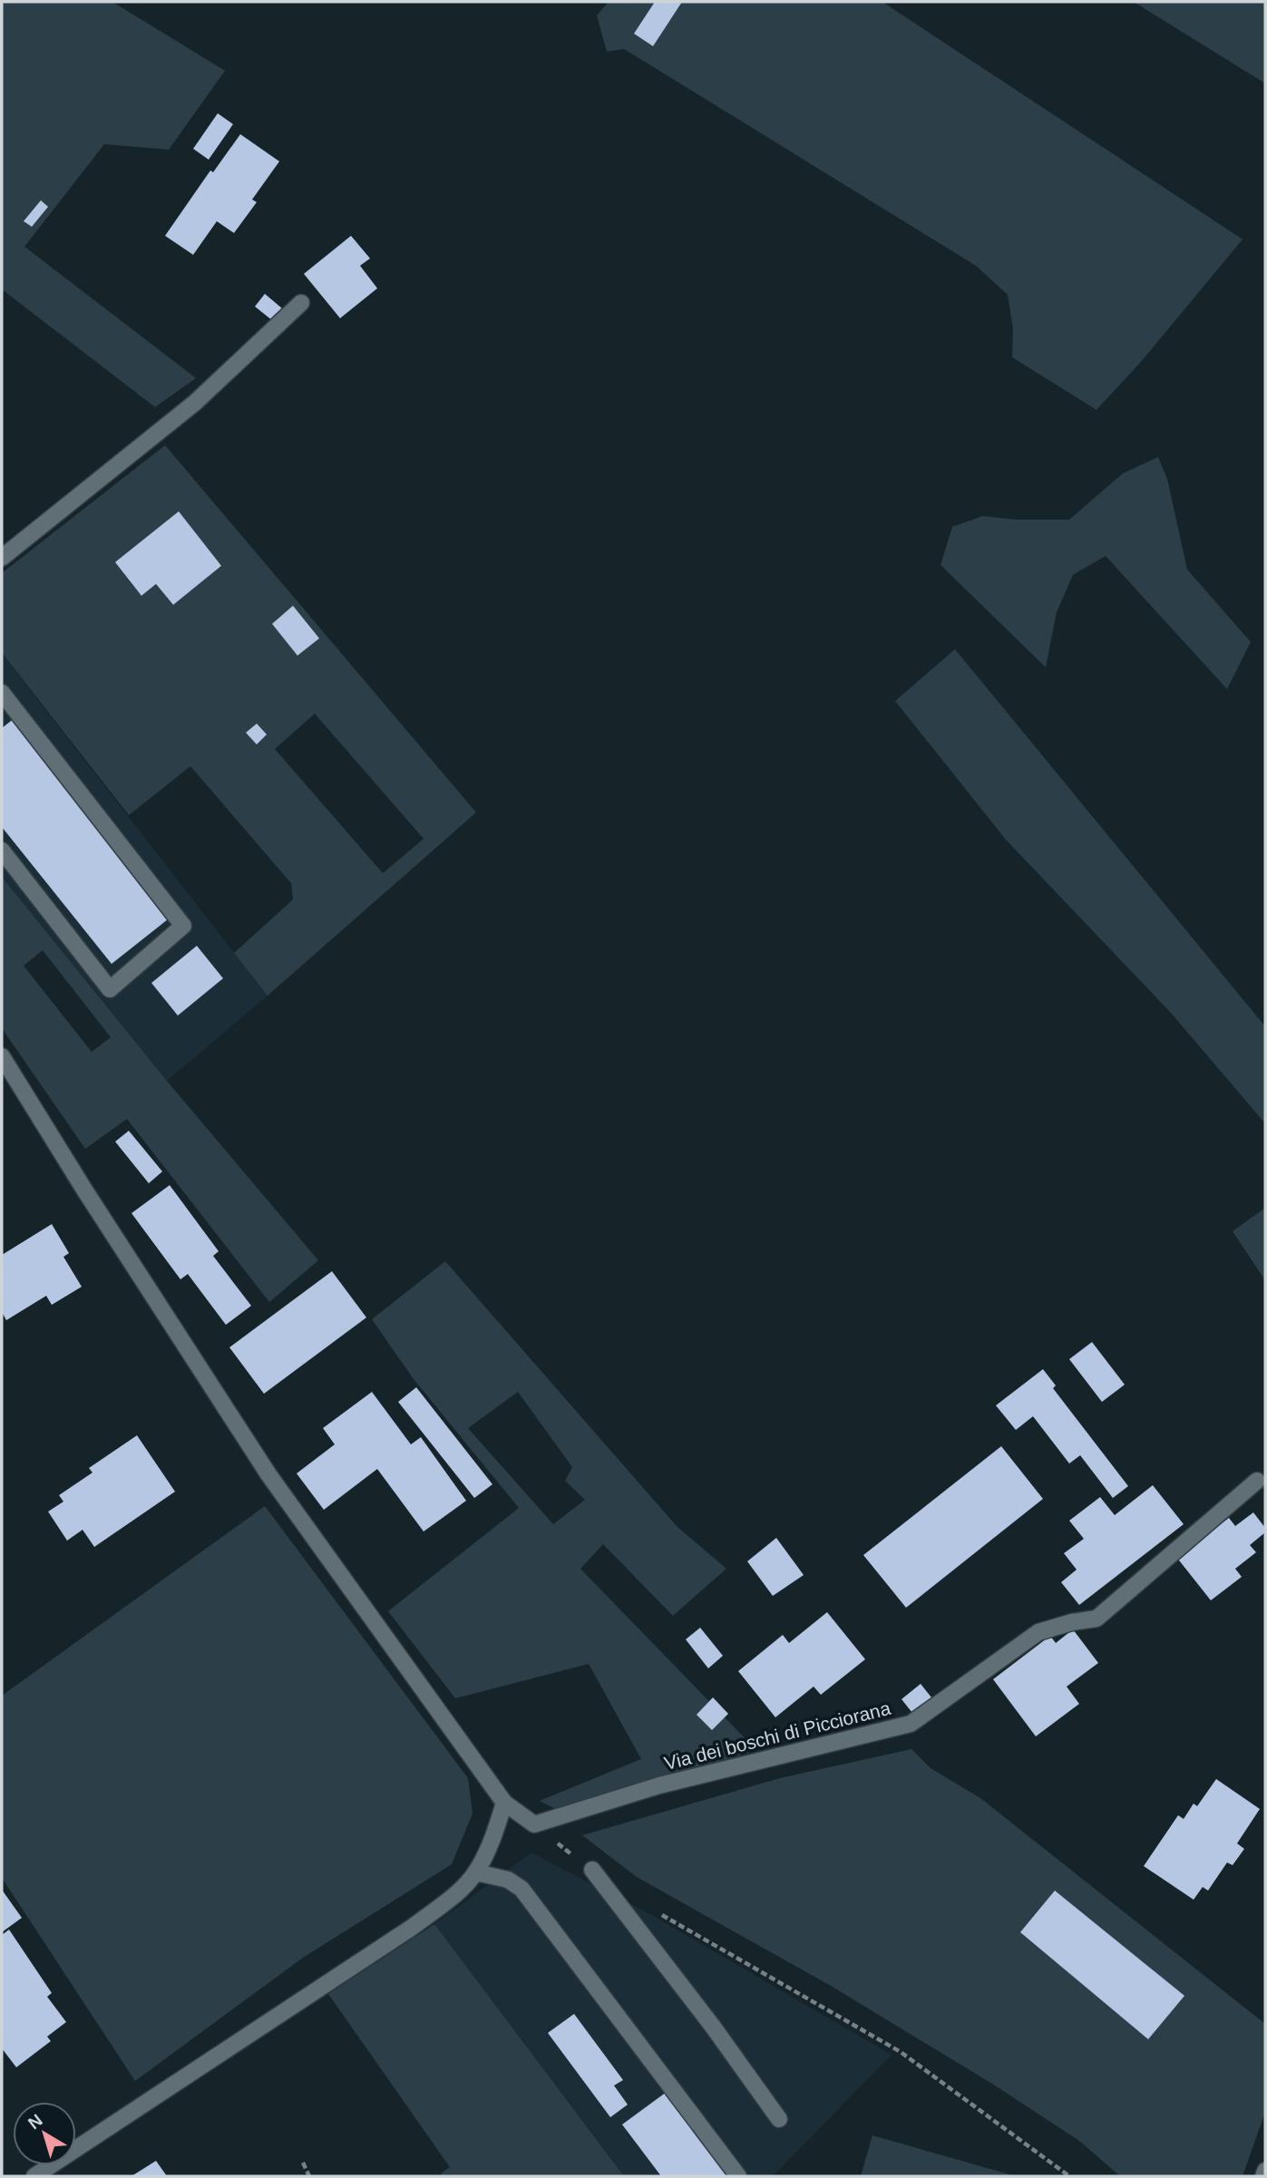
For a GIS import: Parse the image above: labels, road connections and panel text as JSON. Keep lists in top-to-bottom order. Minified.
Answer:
{"streets":{"street":["Via dei boschi di Picciorana"]},"north":"top left"}
